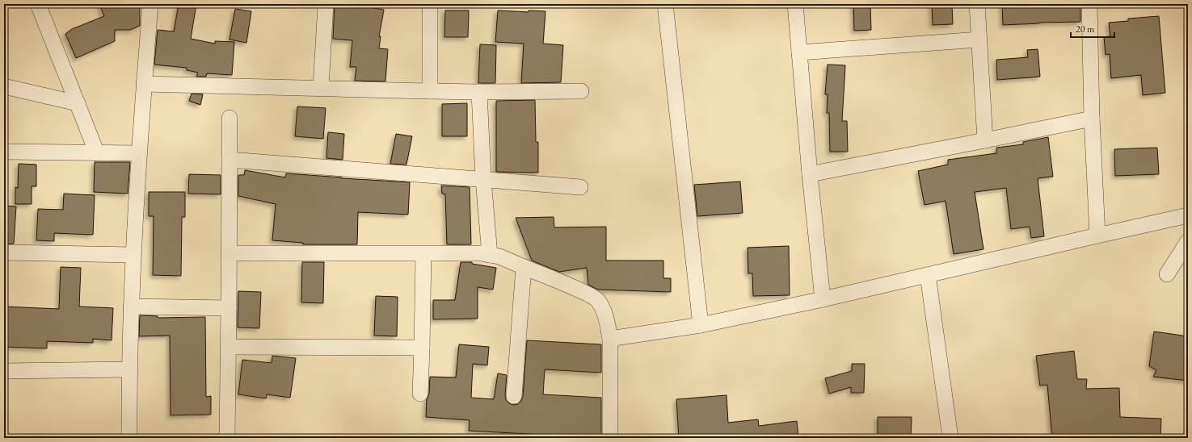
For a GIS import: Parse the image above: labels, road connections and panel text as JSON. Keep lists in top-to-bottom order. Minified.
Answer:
{"scale_bar":"20 m"}
